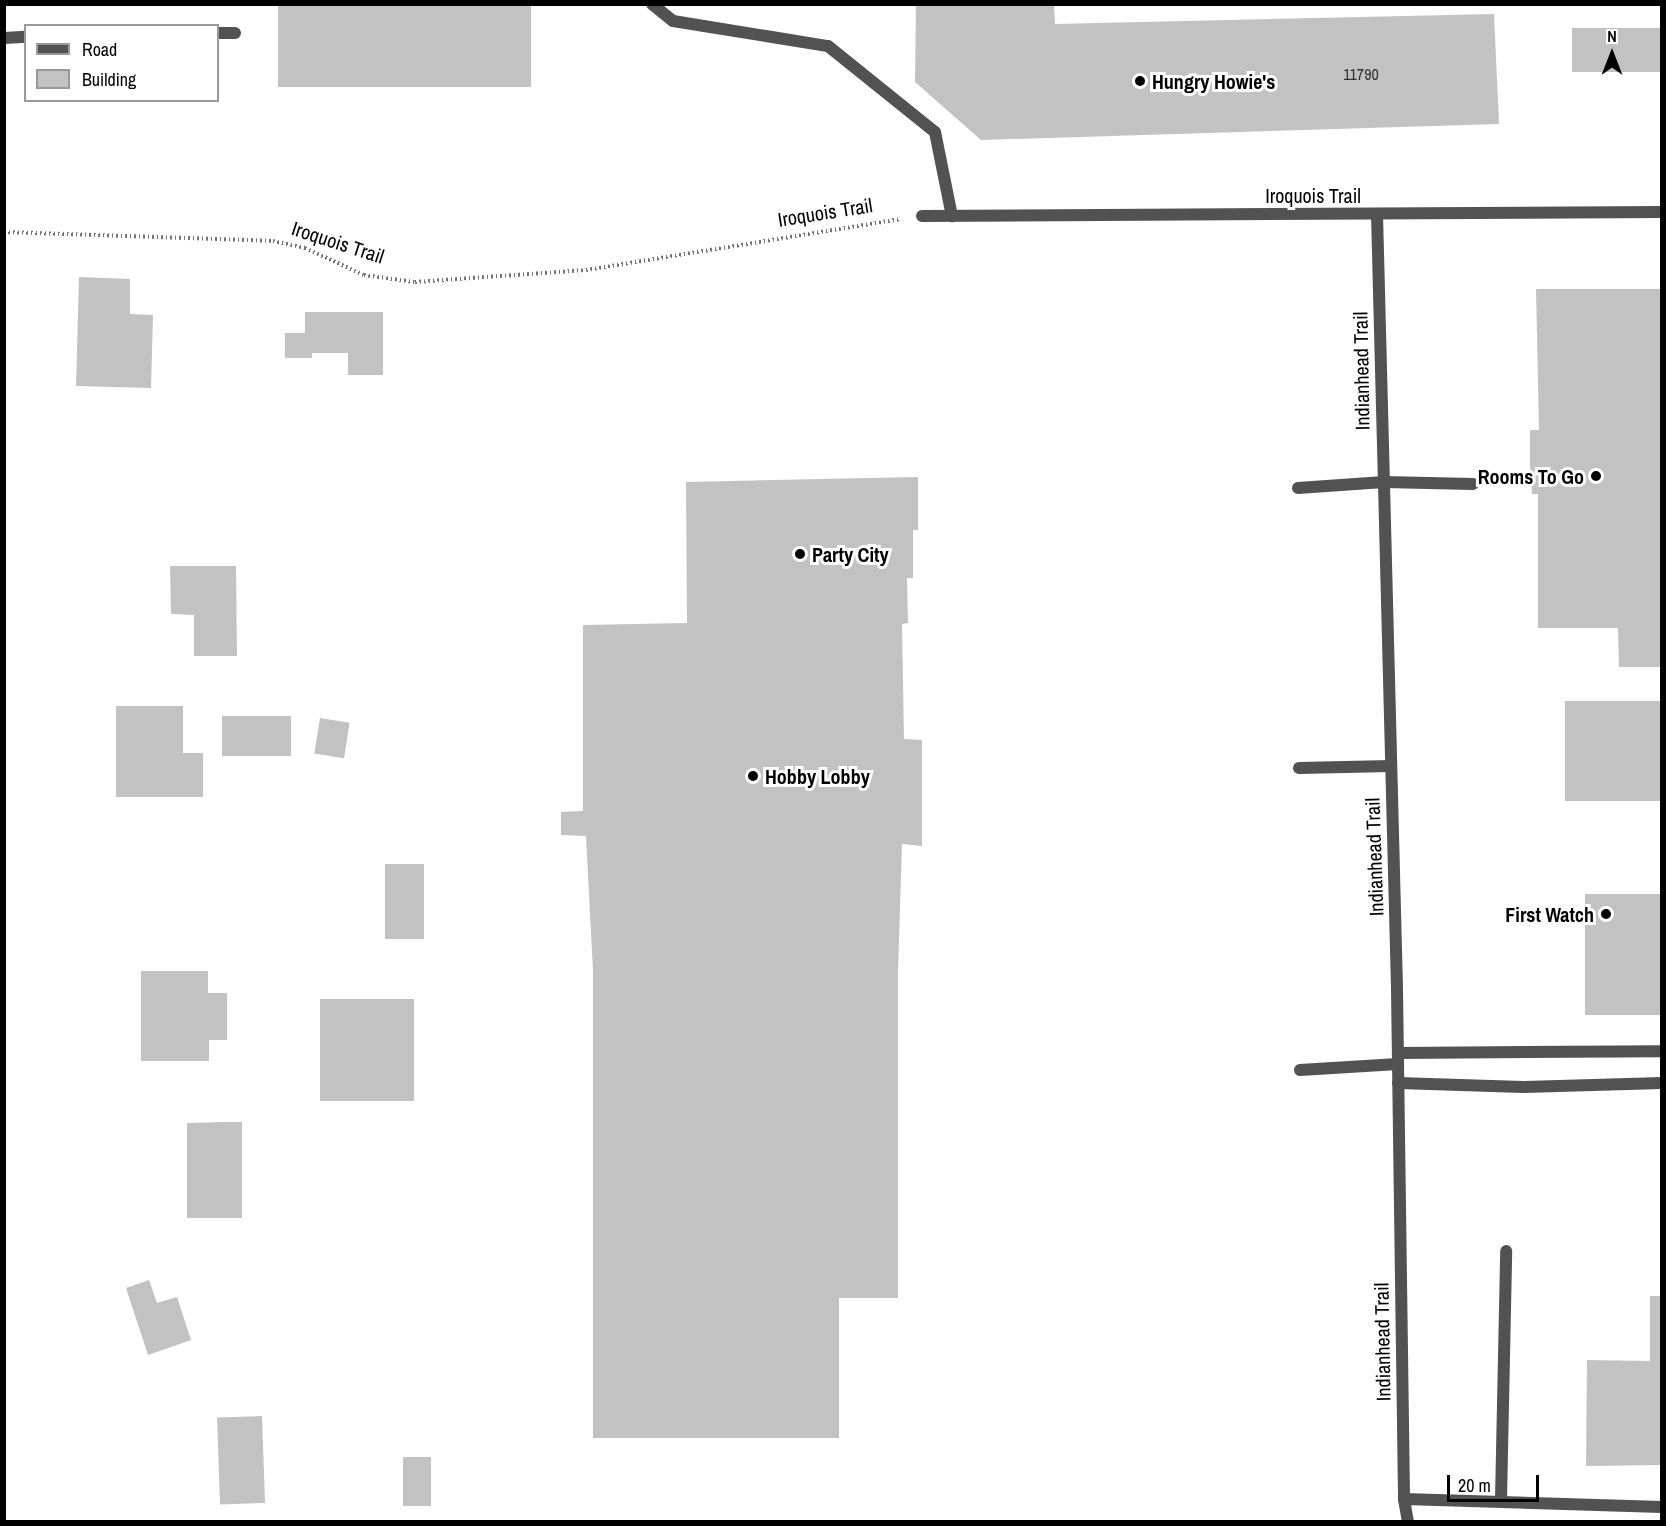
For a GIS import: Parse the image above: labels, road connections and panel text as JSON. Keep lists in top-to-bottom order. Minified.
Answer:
{"streets":{"street":["Iroquois Trail","Indianhead Trail"]},"crossings":[["Iroquois Trail","Indianhead Trail"]],"places":["Hungry Howie's","Rooms To Go","Party City","Hobby Lobby","First Watch"],"house_numbers":["11790"],"legend":["Road","Building"],"scale_bar":"20 m","north":"top"}
